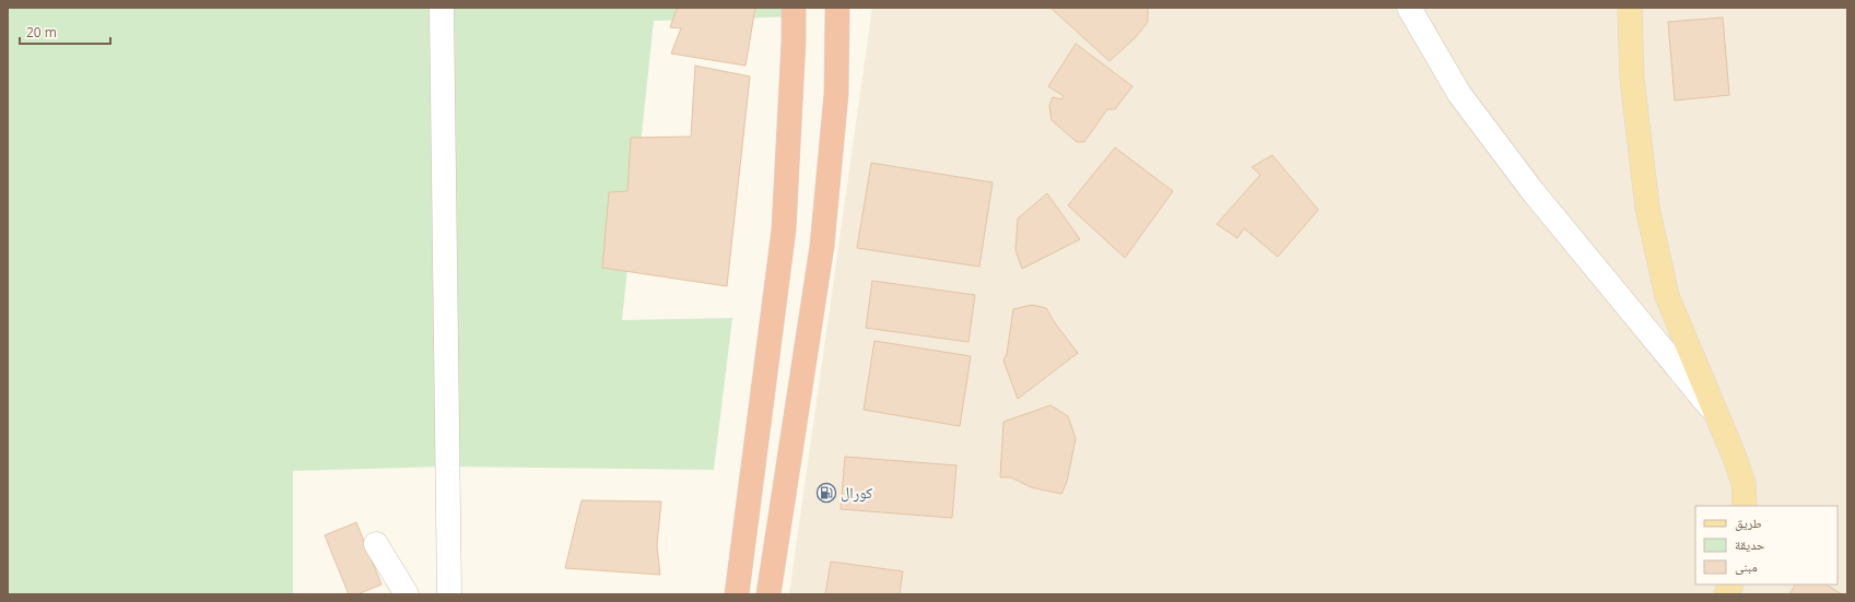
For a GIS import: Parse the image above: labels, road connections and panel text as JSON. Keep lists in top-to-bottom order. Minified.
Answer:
{"places":{"fuel station":["كورال"]},"legend":["طريق","حديقة","مبنى"],"scale_bar":"20 m"}
